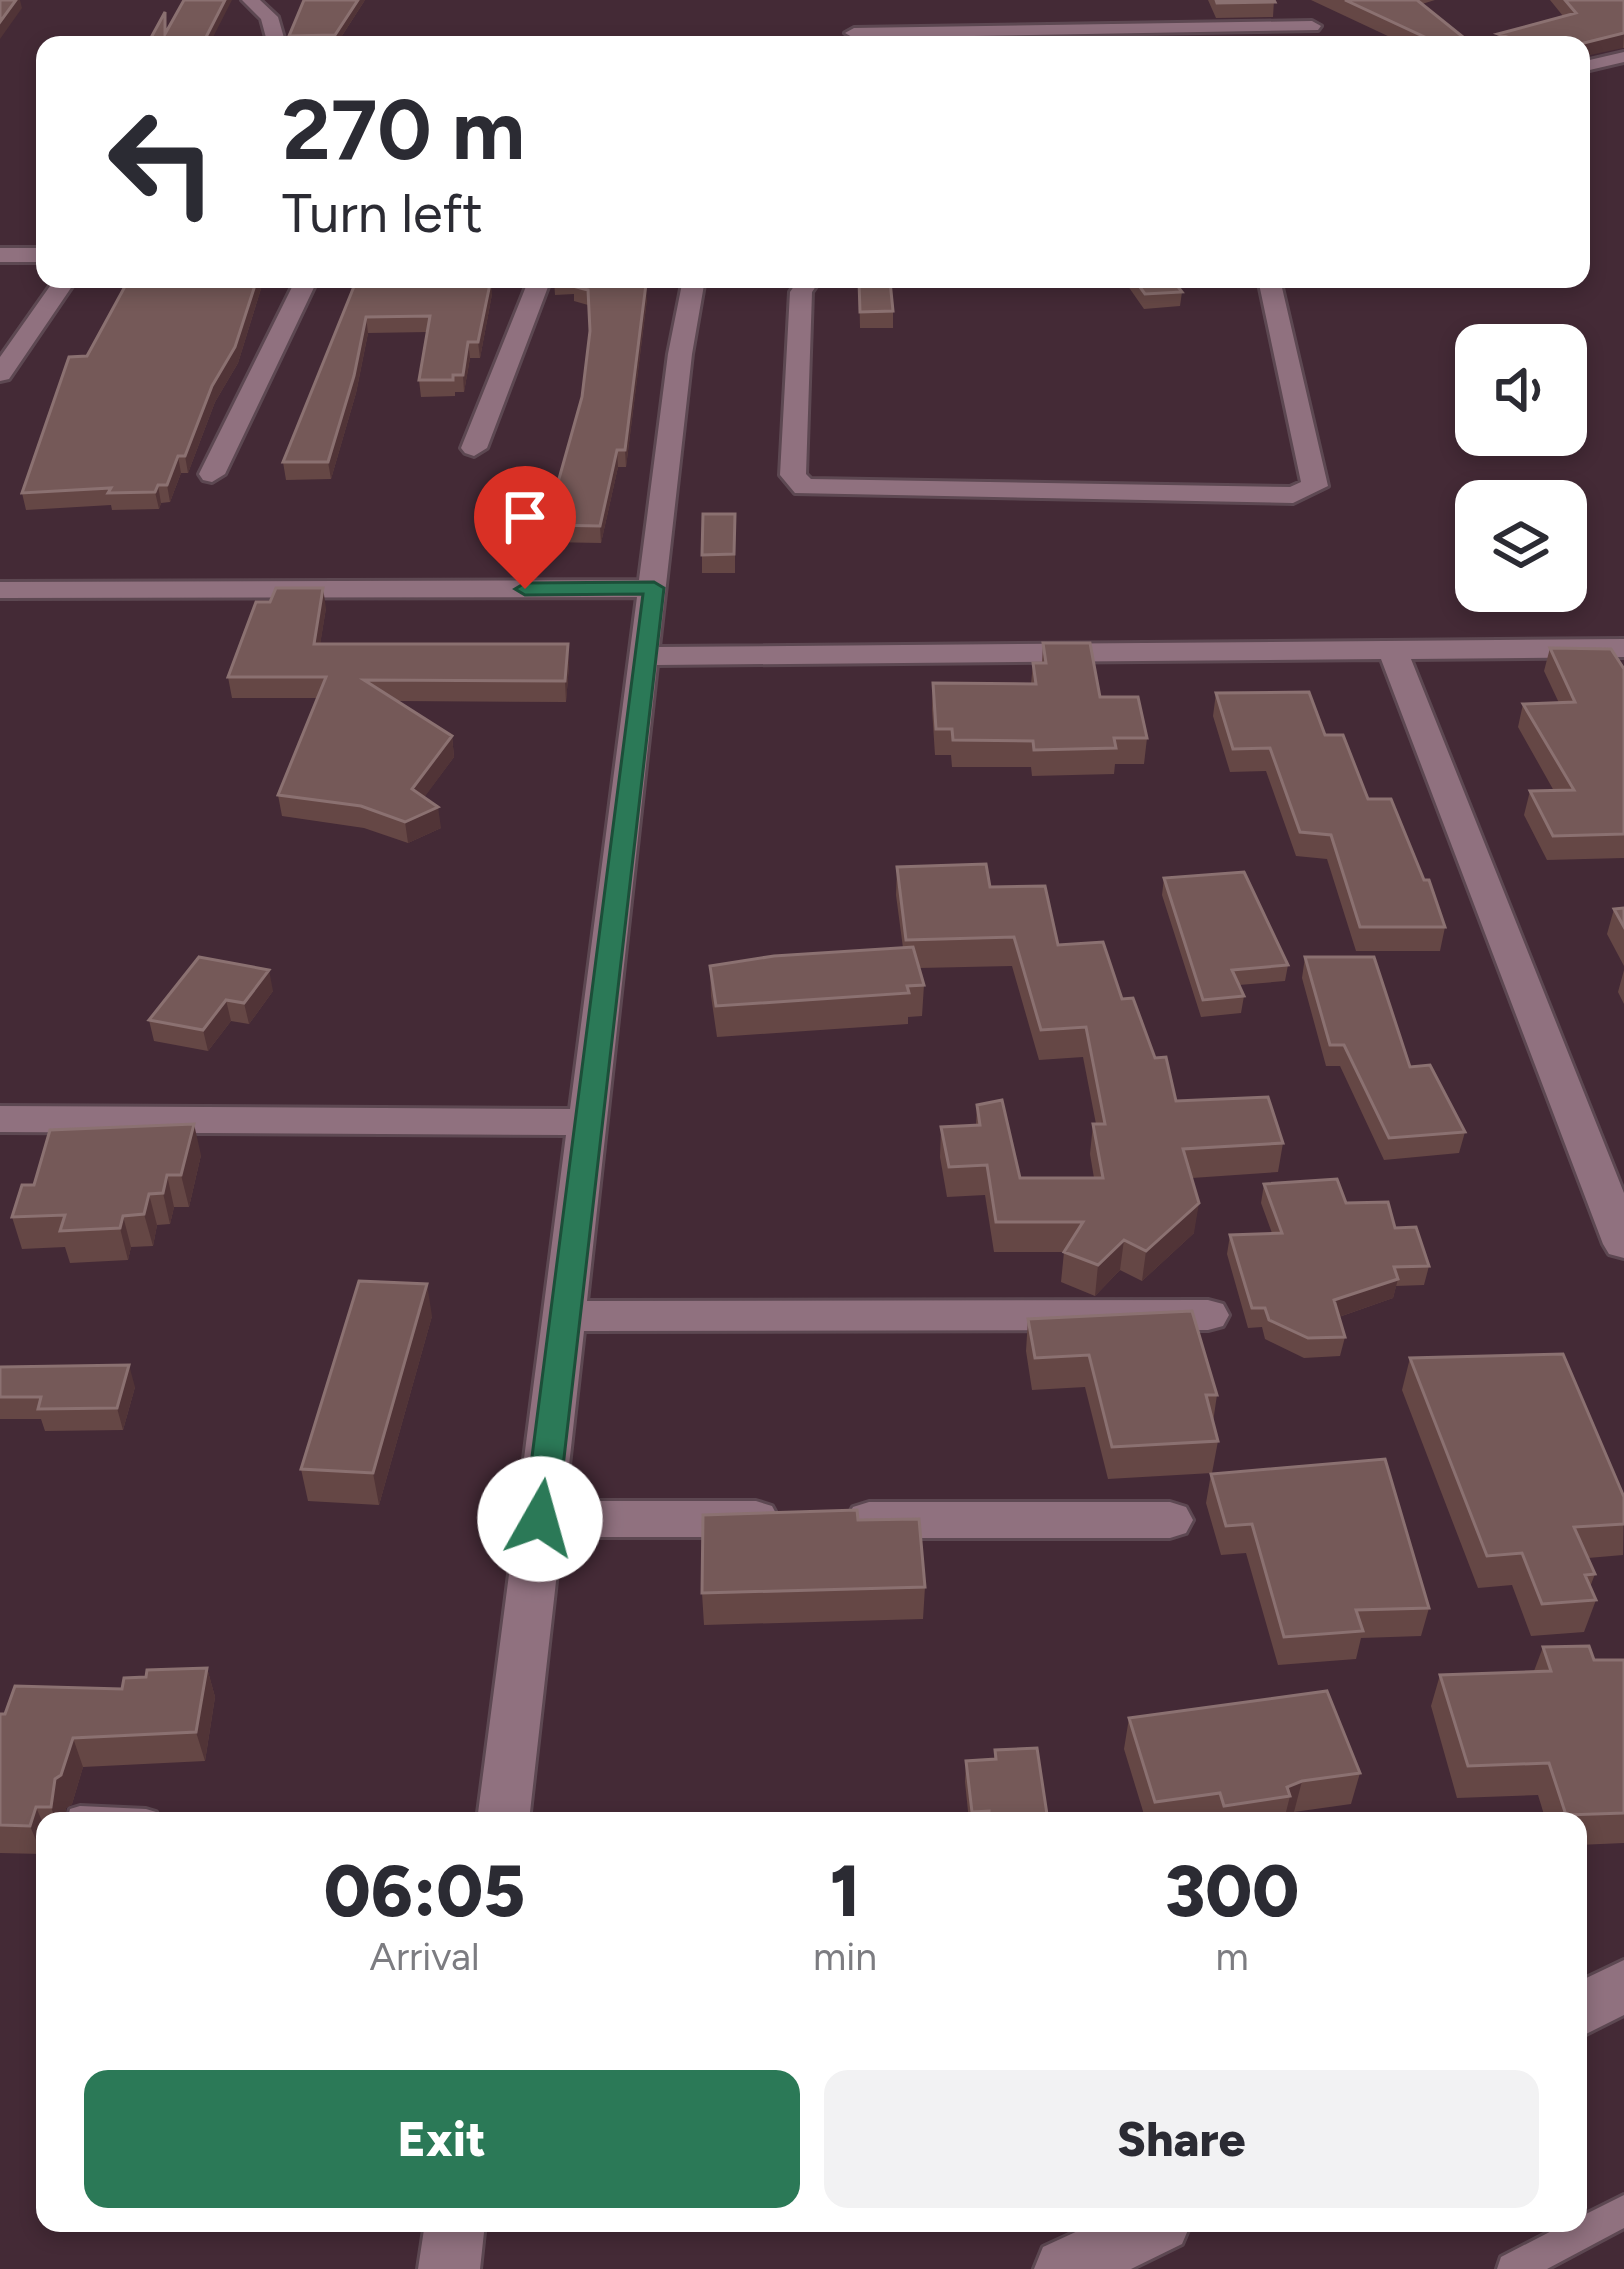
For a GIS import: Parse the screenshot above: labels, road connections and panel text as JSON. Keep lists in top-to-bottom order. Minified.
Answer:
{"page":{"turn":["270 m","Turn left"],"eta":["06:05","Arrival","1","min","300","m"],"buttons":["Exit","Share"]}}
